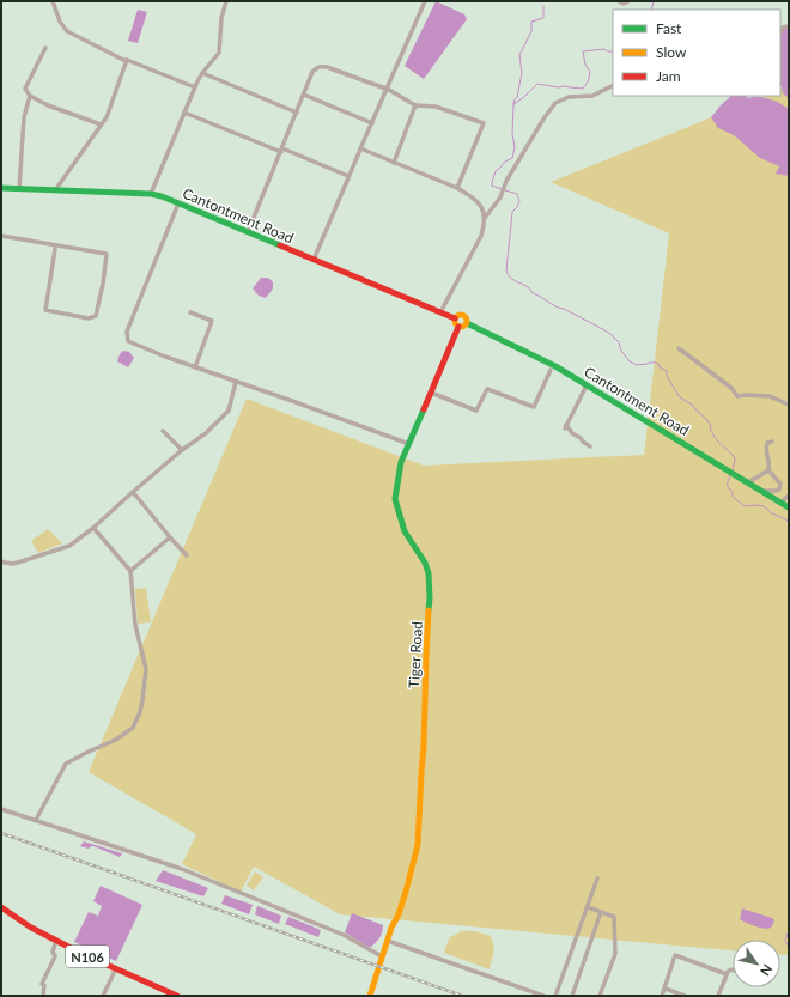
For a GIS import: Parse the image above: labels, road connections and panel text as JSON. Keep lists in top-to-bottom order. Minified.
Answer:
{"streets":{"main road":["Cantontment Road","Tiger Road","N106"]},"crossings":[["Cantontment Road","Tiger Road"]],"legend":["Fast","Slow","Jam"],"north":"bottom right"}
